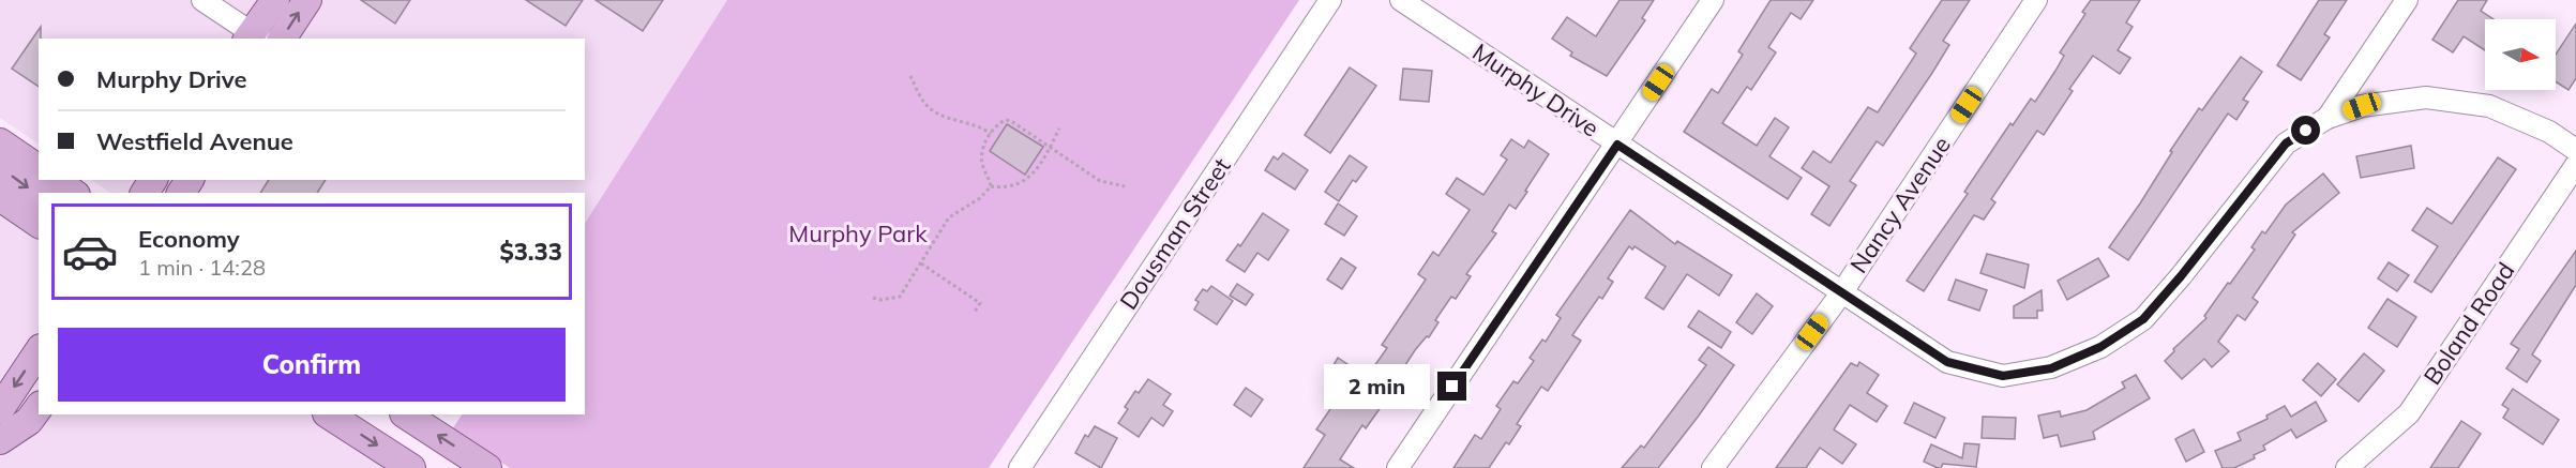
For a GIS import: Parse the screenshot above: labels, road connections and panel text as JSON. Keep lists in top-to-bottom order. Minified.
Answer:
{"streets":{"street":["Murphy Drive","Nancy Avenue","Dousman Street","Boland Road"]},"crossings":[["Murphy Drive","Nancy Avenue"]],"parks":["Murphy Park"],"north":"right","page":{"banner":["Murphy Drive","Westfield Avenue"],"list":[{"name":"Economy","note":"1 min · 14:28","value":"$3.33"}],"buttons":"Confirm","bubble":"2 min"}}
